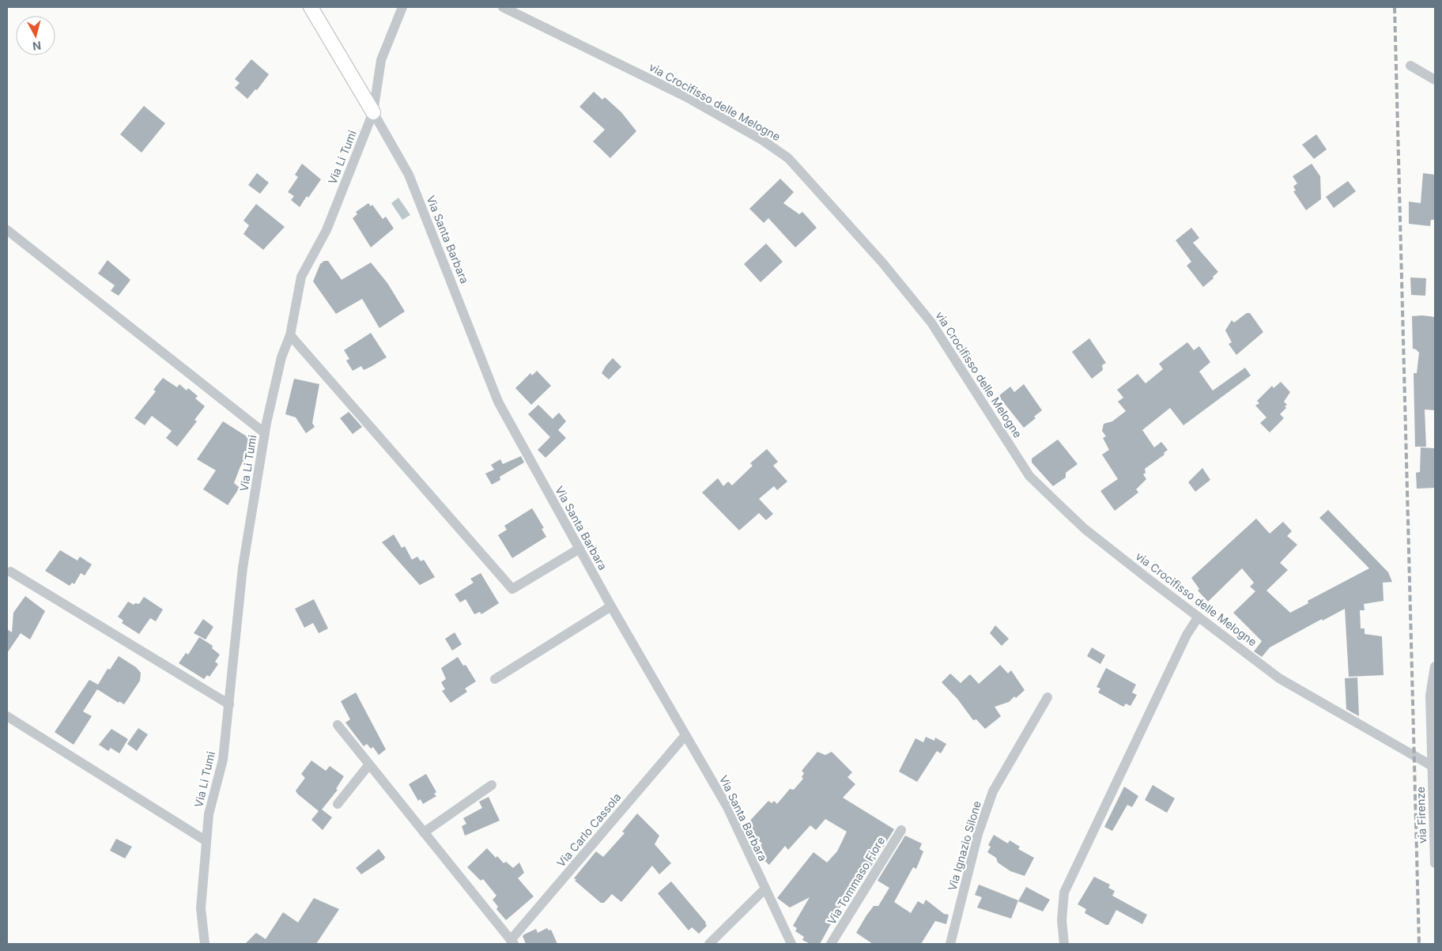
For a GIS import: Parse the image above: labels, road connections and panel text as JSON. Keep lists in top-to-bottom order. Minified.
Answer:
{"streets":{"street":["via Crocifisso delle Melogne","Via Li Tumi","Via Santa Barbara","via Firenze","Via Carlo Cassola","Via Ignazio Silone","Via Tommaso Fiore"]},"crossings":[["via Crocifisso delle Melogne","via Firenze"],["Via Li Tumi","Via Santa Barbara"],["Via Santa Barbara","Via Carlo Cassola"]],"north":"bottom"}
